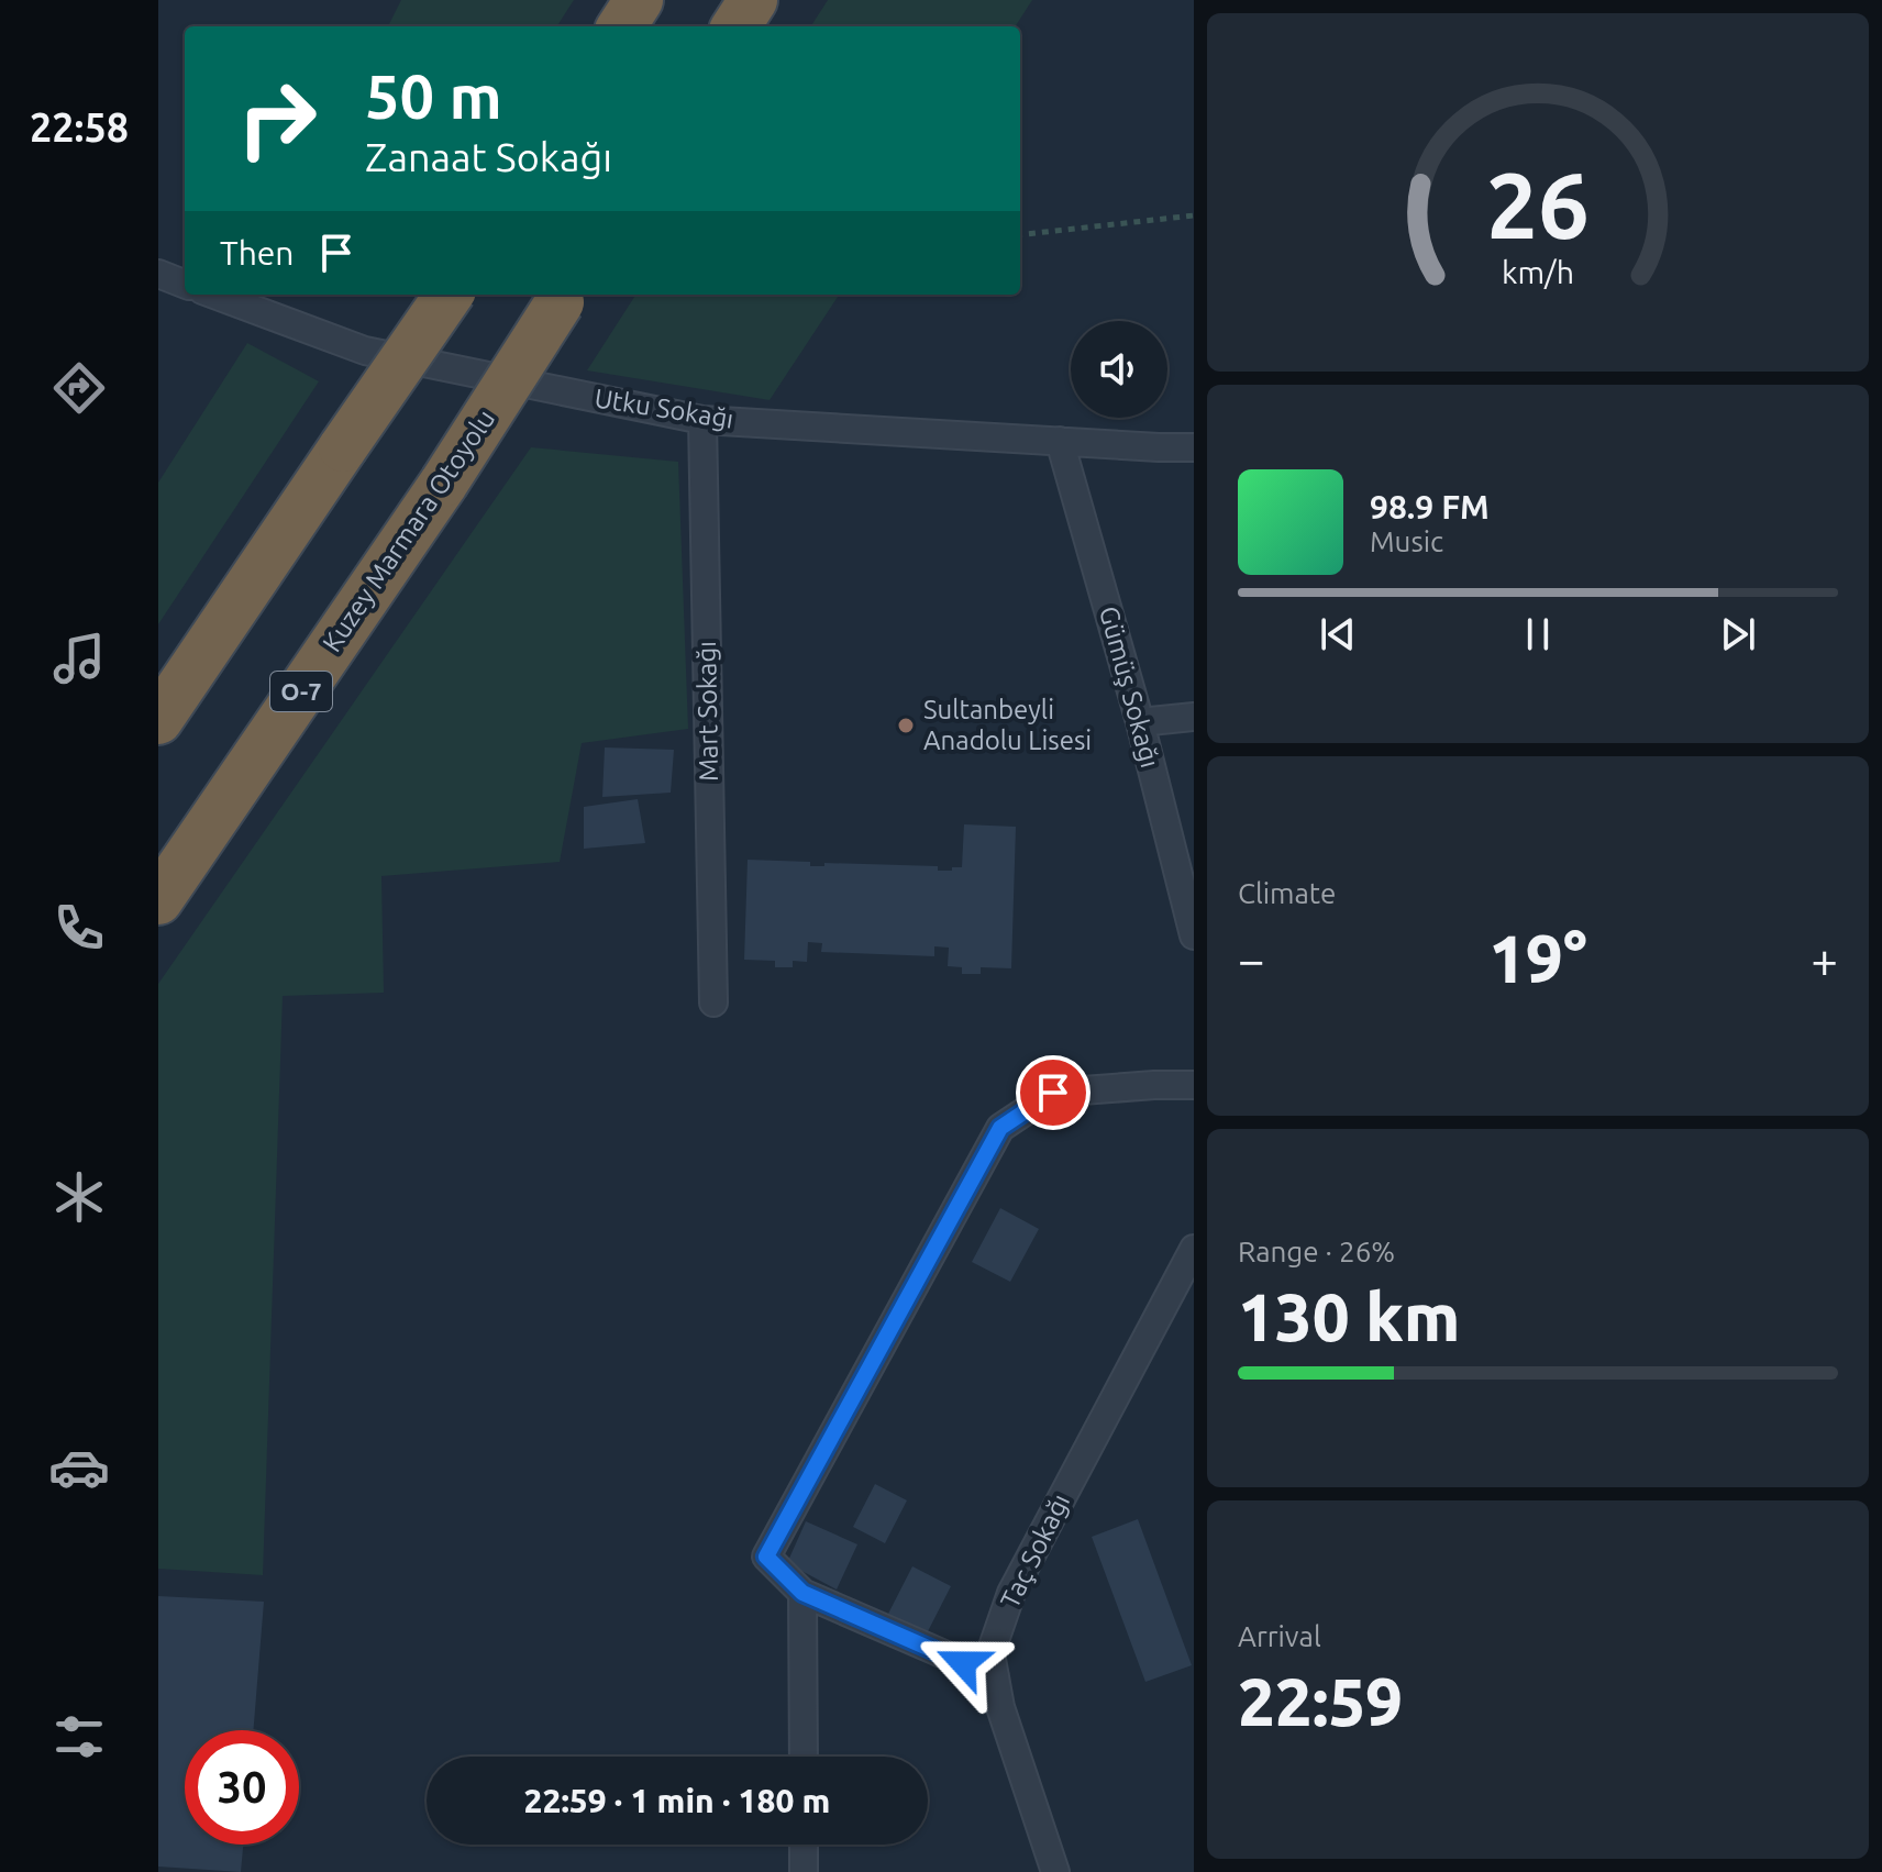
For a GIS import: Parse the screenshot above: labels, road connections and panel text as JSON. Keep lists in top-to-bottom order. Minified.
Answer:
{"streets":{"highway":["Kuzey Marmara Otoyolu","O-7"],"street":["Utku Sokağı","Gümüş Sokağı","Mart Sokağı","Taç Sokağı"]},"crossings":[["Utku Sokağı","Gümüş Sokağı"],["Utku Sokağı","Mart Sokağı"]],"places":["Sultanbeyli Anadolu Lisesi"],"page":{"tabs":"22:58","turn":["50 m","Zanaat Sokağı"],"then":"Then","song":["98.9 FM","Music"],"tile":["Climate",["Range · 26%","130 km"],["Arrival","22:59"]],"heat":["−","19°","+"],"limit":"30","trip":"22:59 · 1 min · 180 m","gauge":["26","km/h"]}}
